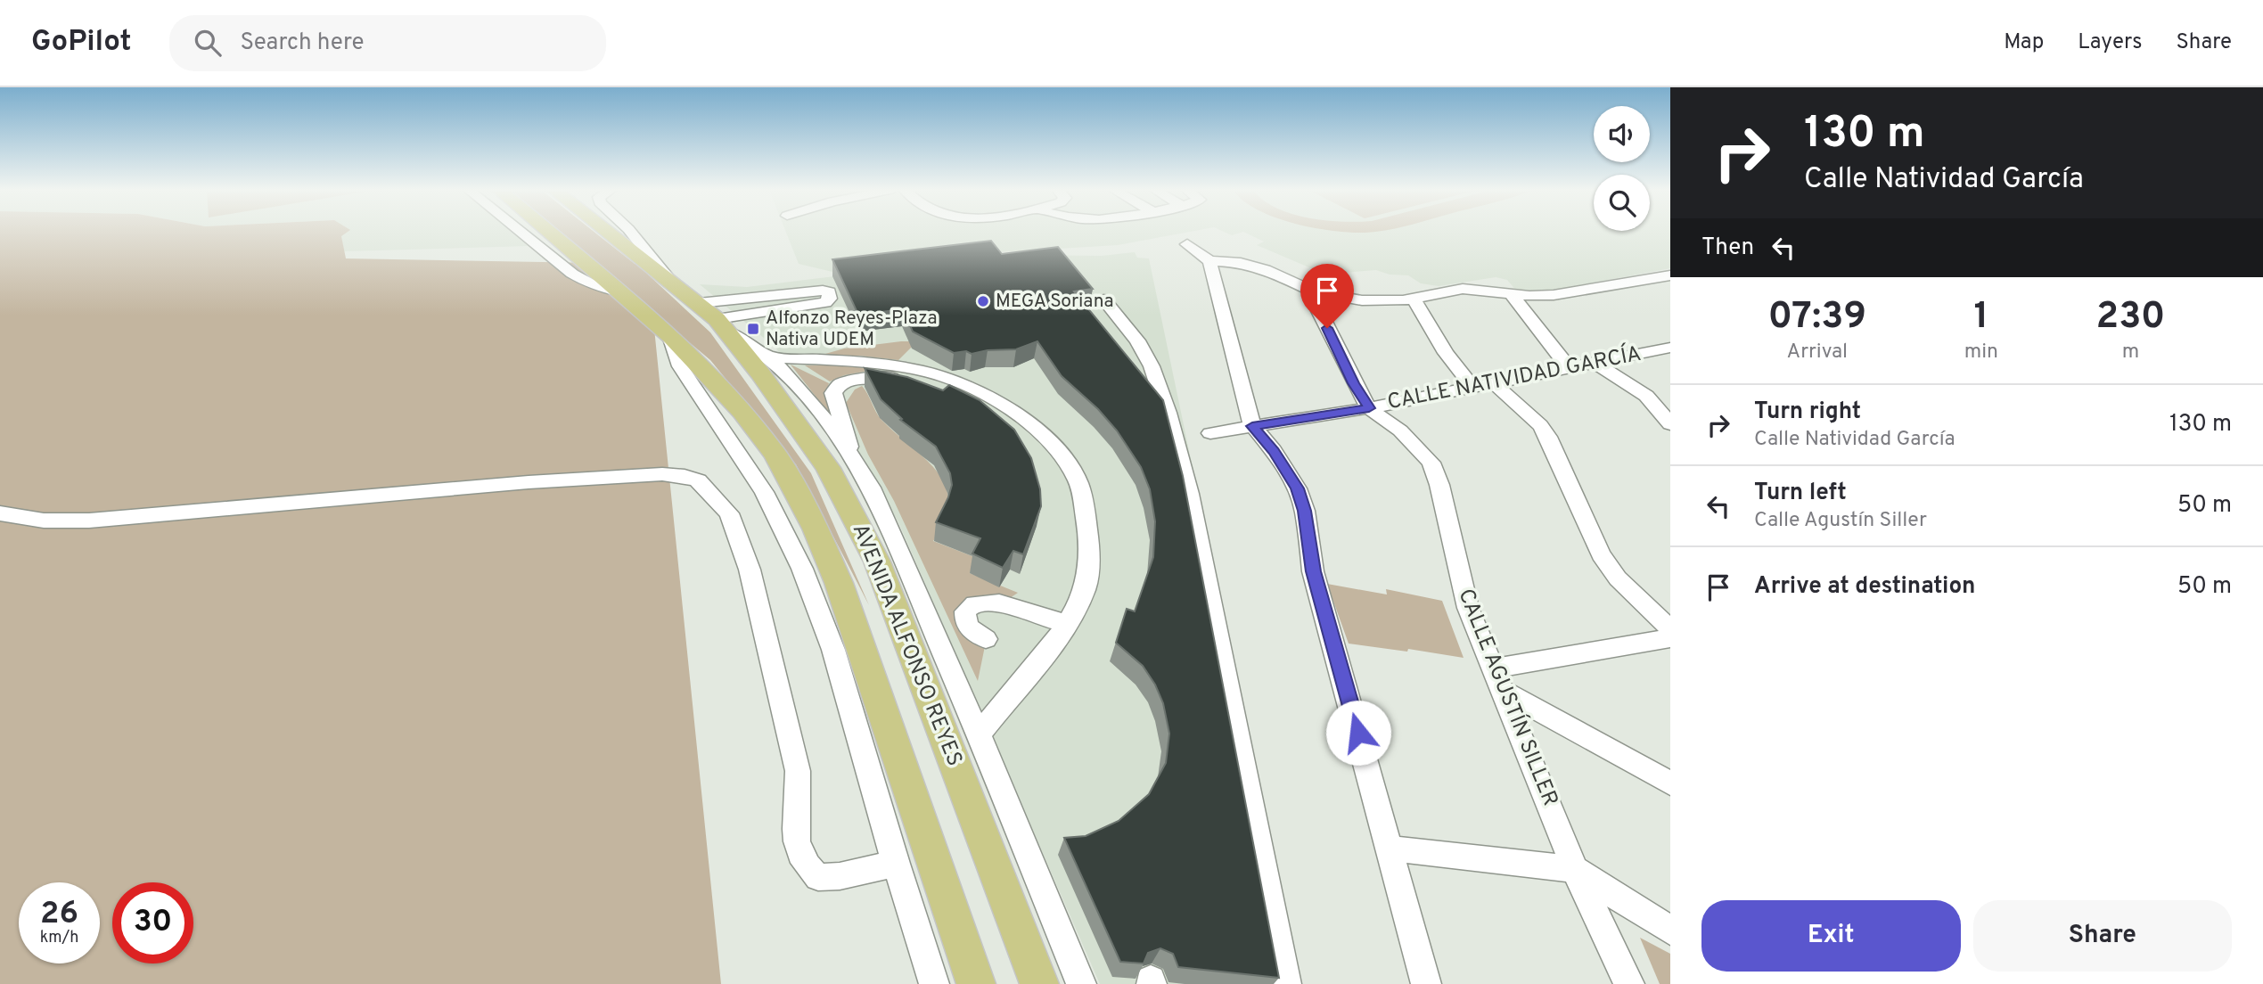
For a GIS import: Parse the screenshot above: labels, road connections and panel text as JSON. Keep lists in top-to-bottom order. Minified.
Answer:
{"streets":{"main road":["AVENIDA ALFONSO REYES"],"street":["CALLE NATIVIDAD GARCÍA","CALLE AGUSTÍN SILLER"]},"crossings":[["CALLE NATIVIDAD GARCÍA","CALLE AGUSTÍN SILLER"]],"places":{"other":["MEGA Soriana"],"transit":["Alfonzo Reyes-Plaza Nativa UDEM"]},"page":{"header":"GoPilot","search":"Search here","nav":["Map","Layers","Share"],"turn":["130 m","Calle Natividad García"],"then":"Then","eta":["07:39","Arrival","1","min","230","m"],"list":[{"name":"Turn right","note":"Calle Natividad García","value":"130 m"},{"name":"Turn left","note":"Calle Agustín Siller","value":"50 m"},{"name":"Arrive at destination","value":"50 m"}],"speed":"26 km/h","limit":"30","buttons":["Exit","Share"]}}
